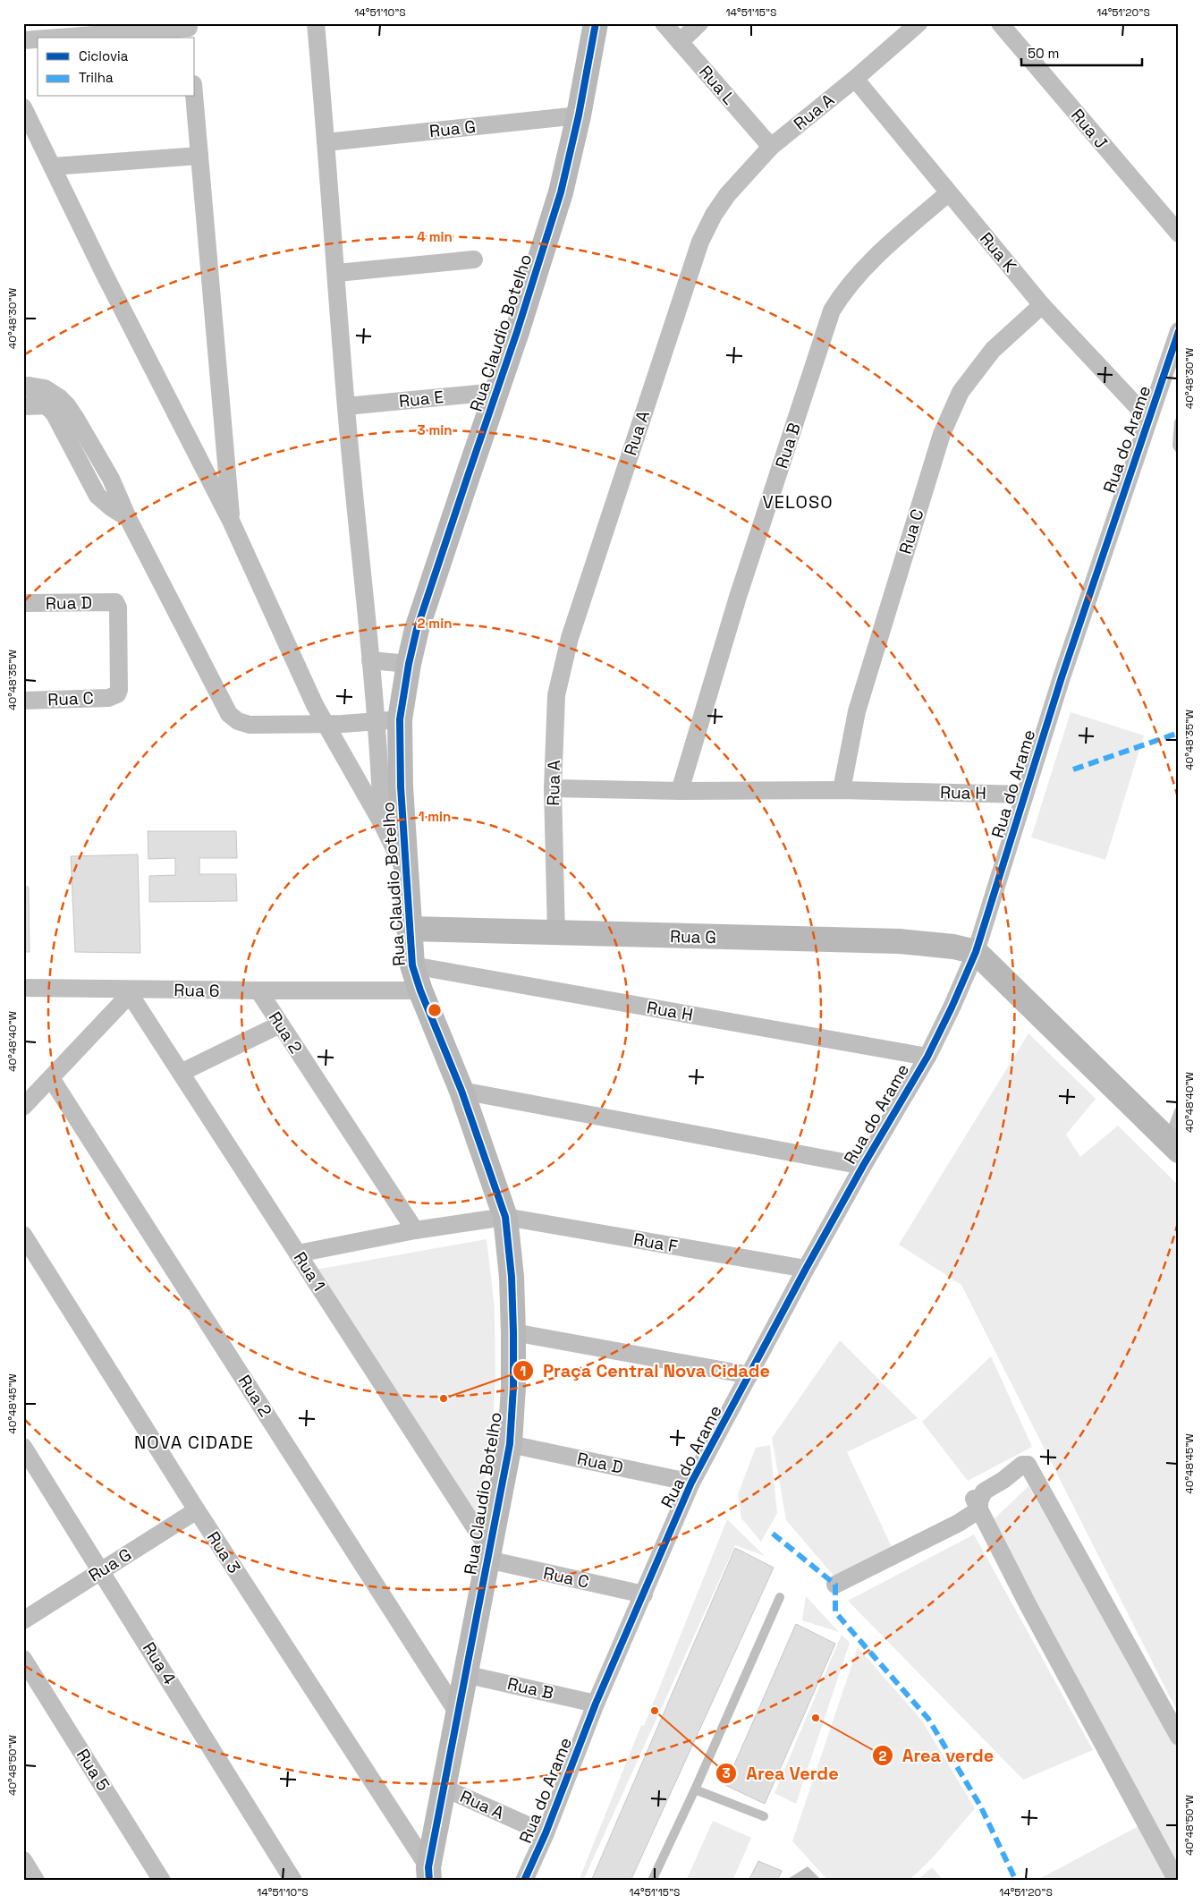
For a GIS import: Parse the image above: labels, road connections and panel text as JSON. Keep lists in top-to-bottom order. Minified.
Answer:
{"streets":{"street":["Rua L","Rua A","Rua G","Rua J","Rua K","Rua Claudio Botelho","Rua E","Rua do Arame","Rua B","Rua C","Rua D","Rua H","Rua 6","Rua 2","Rua F","Rua 1","Rua 3","Rua 4","Rua 5"]},"crossings":[["Rua L","Rua A"],["Rua A","Rua G"],["Rua A","Rua K"],["Rua A","Rua Claudio Botelho"],["Rua A","Rua do Arame"],["Rua A","Rua H"],["Rua G","Rua Claudio Botelho"],["Rua G","Rua do Arame"],["Rua G","Rua 3"],["Rua G","Rua 4"],["Rua K","Rua do Arame"],["Rua K","Rua B"],["Rua K","Rua C"],["Rua Claudio Botelho","Rua E"],["Rua Claudio Botelho","Rua B"],["Rua Claudio Botelho","Rua C"],["Rua Claudio Botelho","Rua D"],["Rua Claudio Botelho","Rua H"],["Rua Claudio Botelho","Rua 6"],["Rua Claudio Botelho","Rua 2"],["Rua Claudio Botelho","Rua F"],["Rua Claudio Botelho","Rua 1"],["Rua Claudio Botelho","Rua 3"],["Rua do Arame","Rua B"],["Rua do Arame","Rua C"],["Rua do Arame","Rua D"],["Rua do Arame","Rua H"],["Rua do Arame","Rua F"],["Rua B","Rua H"],["Rua C","Rua D"],["Rua C","Rua H"],["Rua C","Rua 1"],["Rua 6","Rua 2"],["Rua 6","Rua 1"],["Rua 2","Rua F"],["Rua F","Rua 1"]],"districts":["VELOSO","NOVA CIDADE"],"places":["Praça Central Nova Cidade","Area Verde","Area verde"],"legend":["Ciclovia","Trilha"],"scale_bar":"50 m","coordinates":["14°51'10\"S","14°51'15\"S","14°51'20\"S","40°48'30\"W","40°48'35\"W","40°48'40\"W","40°48'45\"W","40°48'50\"W"],"rings":["4 min","3 min","2 min","1 min"]}
